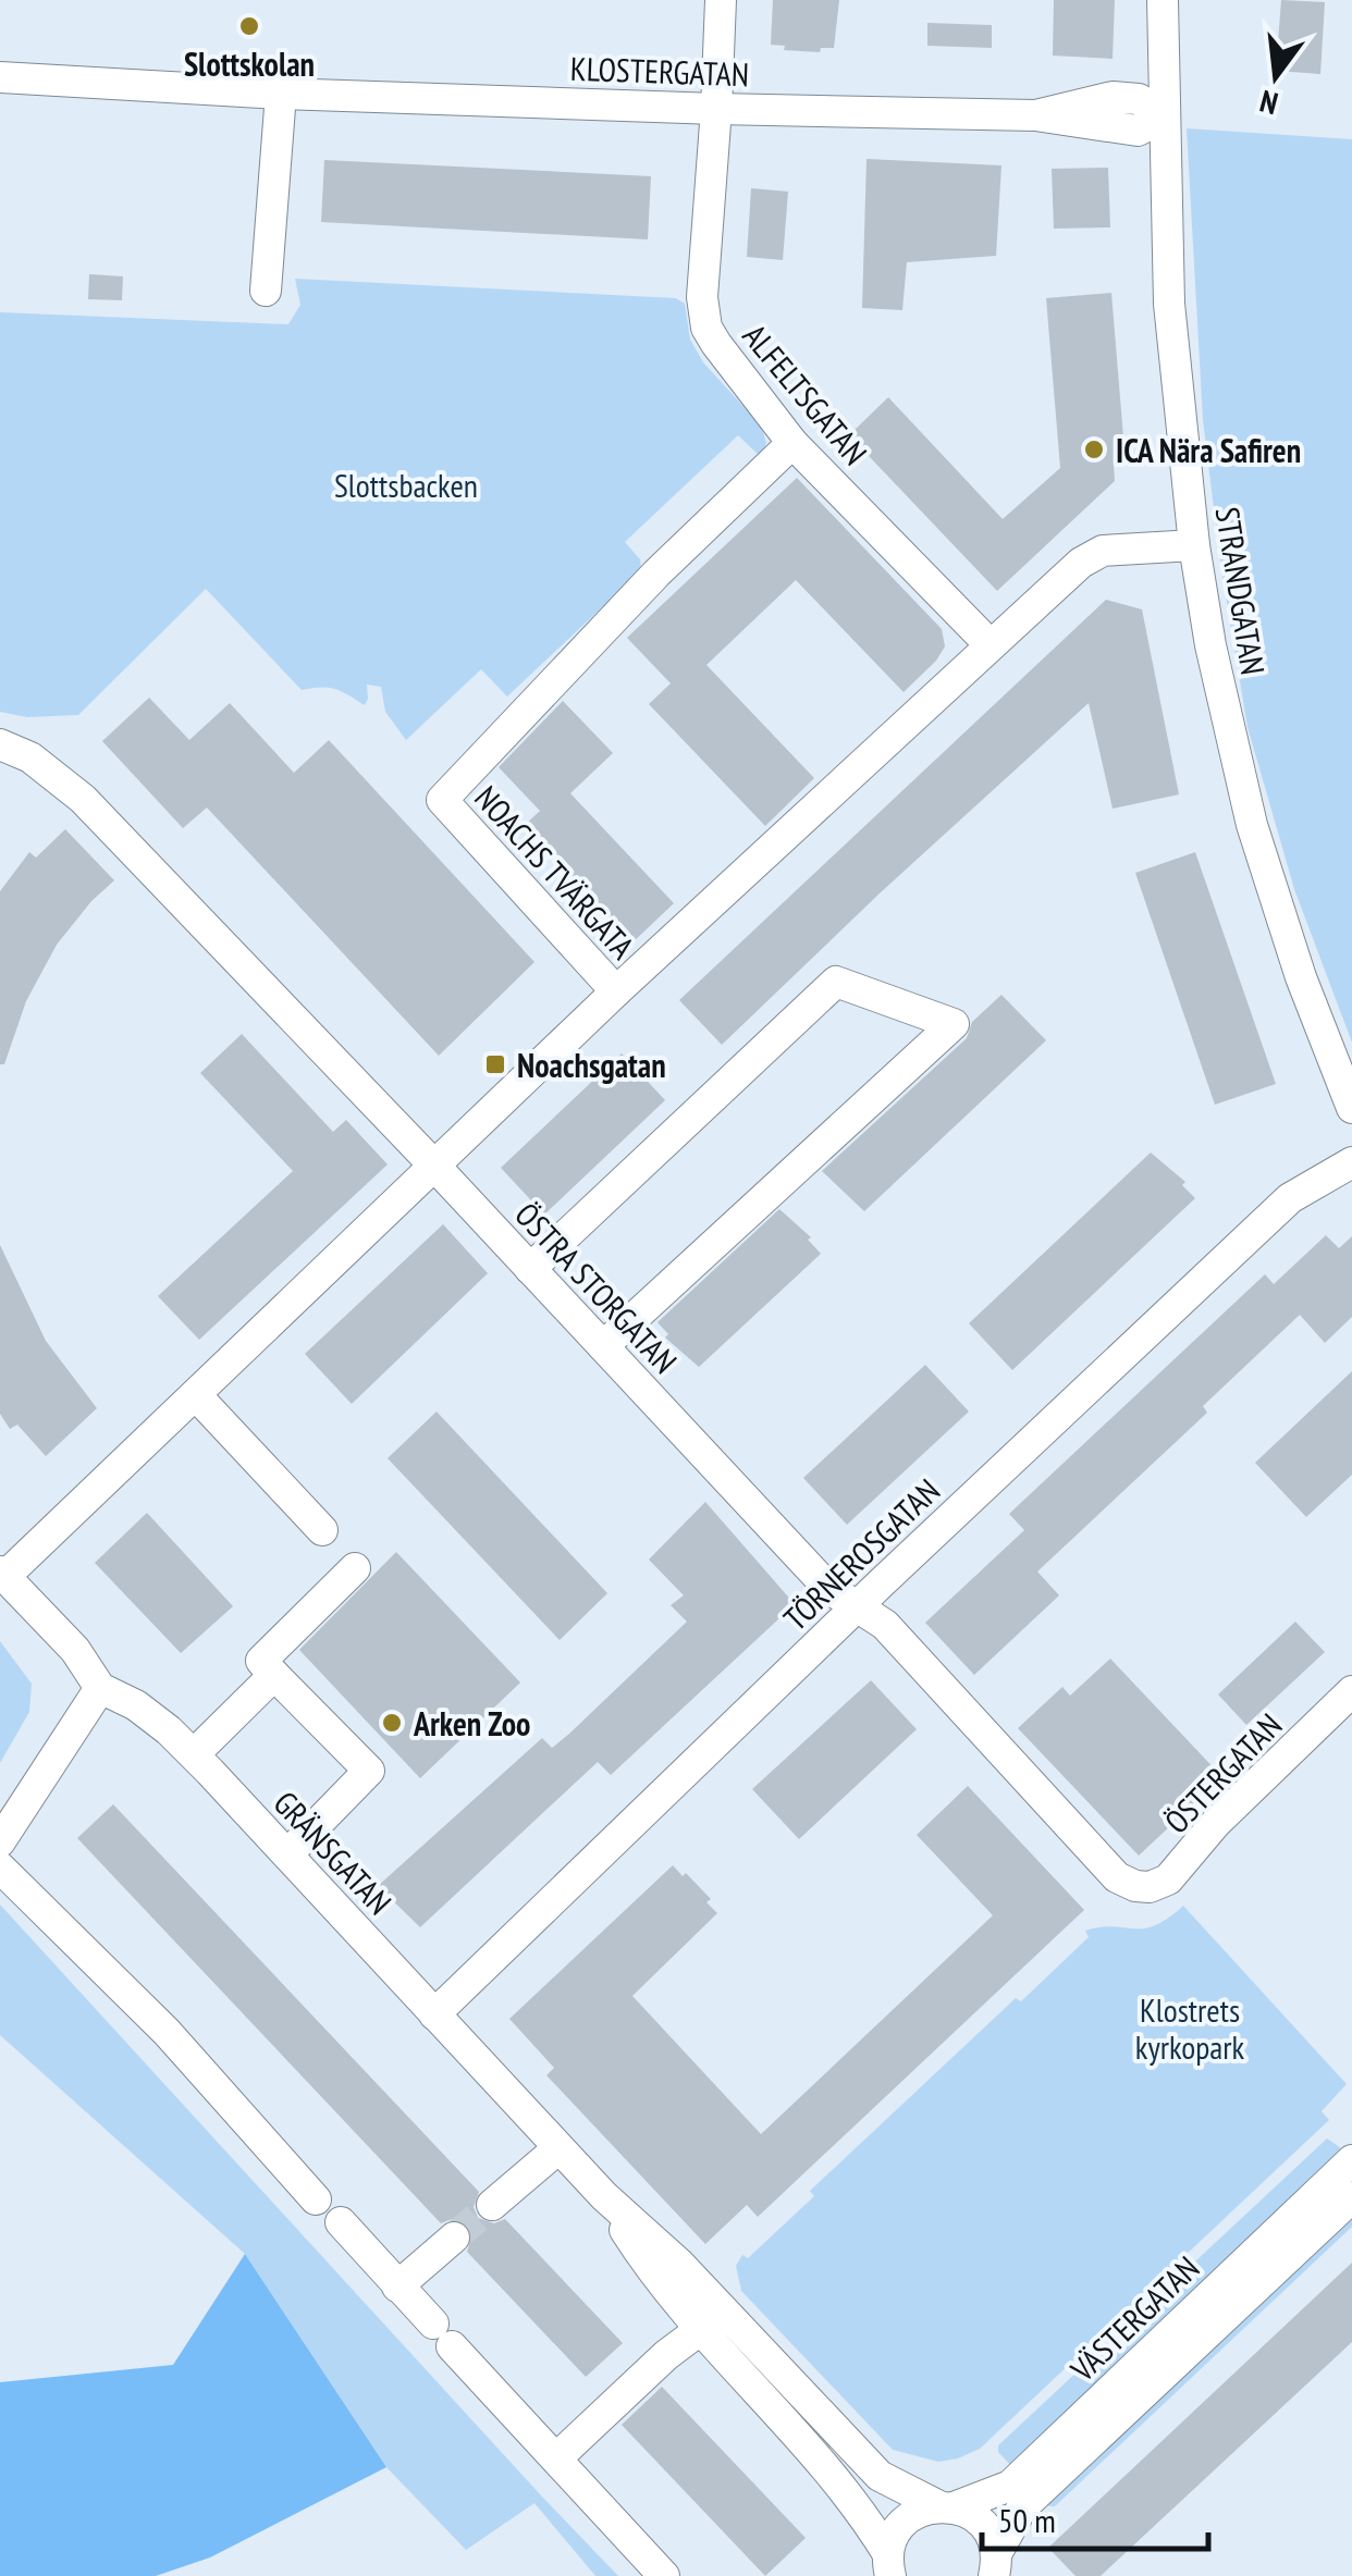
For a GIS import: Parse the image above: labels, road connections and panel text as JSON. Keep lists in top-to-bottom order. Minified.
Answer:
{"streets":{"street":["KLOSTERGATAN","ALFELTSGATAN","STRANDGATAN","NOACHS TVÄRGATA","ÖSTRA STORGATAN","TÖRNEROSGATAN","ÖSTERGATAN","GRÄNSGATAN","VÄSTERGATAN"]},"crossings":[["KLOSTERGATAN","ALFELTSGATAN"],["KLOSTERGATAN","STRANDGATAN"],["ALFELTSGATAN","NOACHS TVÄRGATA"],["ÖSTRA STORGATAN","TÖRNEROSGATAN"],["ÖSTRA STORGATAN","ÖSTERGATAN"],["TÖRNEROSGATAN","GRÄNSGATAN"],["GRÄNSGATAN","VÄSTERGATAN"]],"parks":["Slottsbacken","Klostrets kyrkopark"],"places":{"other":["Slottskolan","ICA Nära Safiren","Arken Zoo"],"transit":["Noachsgatan"]},"scale_bar":"50 m","north":"bottom"}
